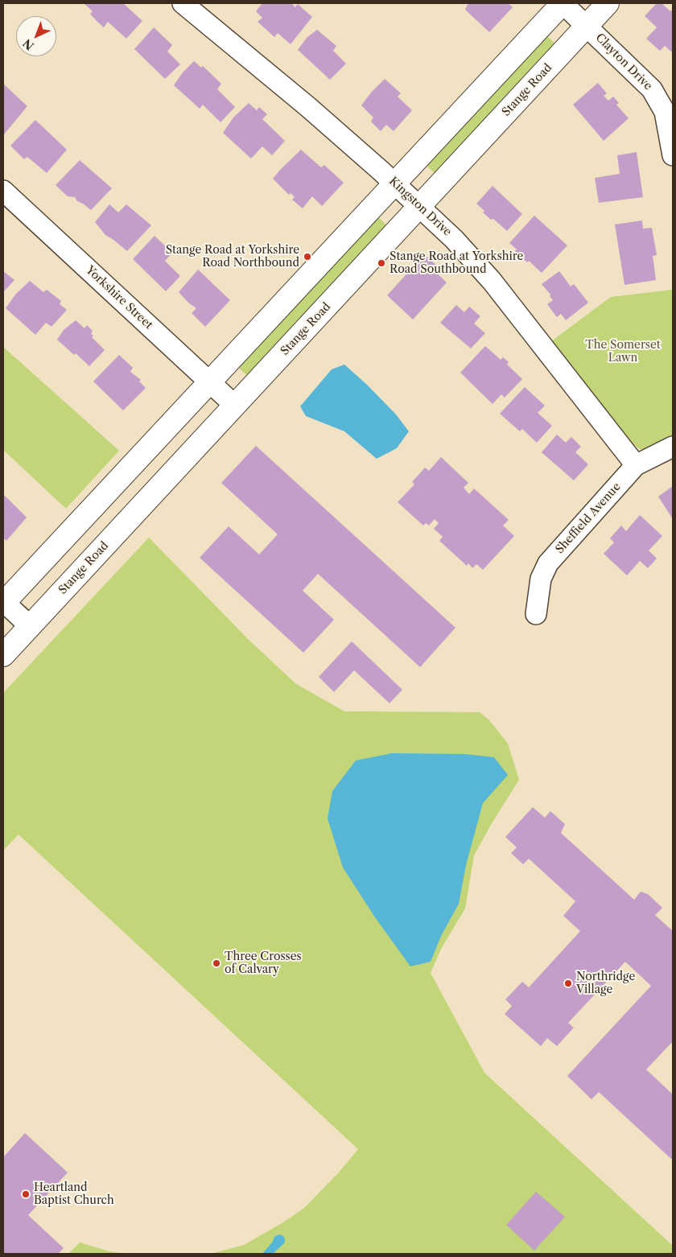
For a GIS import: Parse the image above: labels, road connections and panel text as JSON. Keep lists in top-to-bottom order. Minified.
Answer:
{"streets":{"main road":["Stange Road"],"street":["Clayton Drive","Kingston Drive","Yorkshire Street","Sheffield Avenue"]},"crossings":[["Clayton Drive","Stange Road"],["Stange Road","Kingston Drive"],["Stange Road","Yorkshire Street"],["Kingston Drive","Sheffield Avenue"]],"parks":["The Somerset Lawn"],"places":["Stange Road at Yorkshire Road Northbound","Stange Road at Yorkshire Road Southbound","Three Crosses of Calvary","Northridge Village","Heartland Baptist Church"],"north":"bottom left"}
